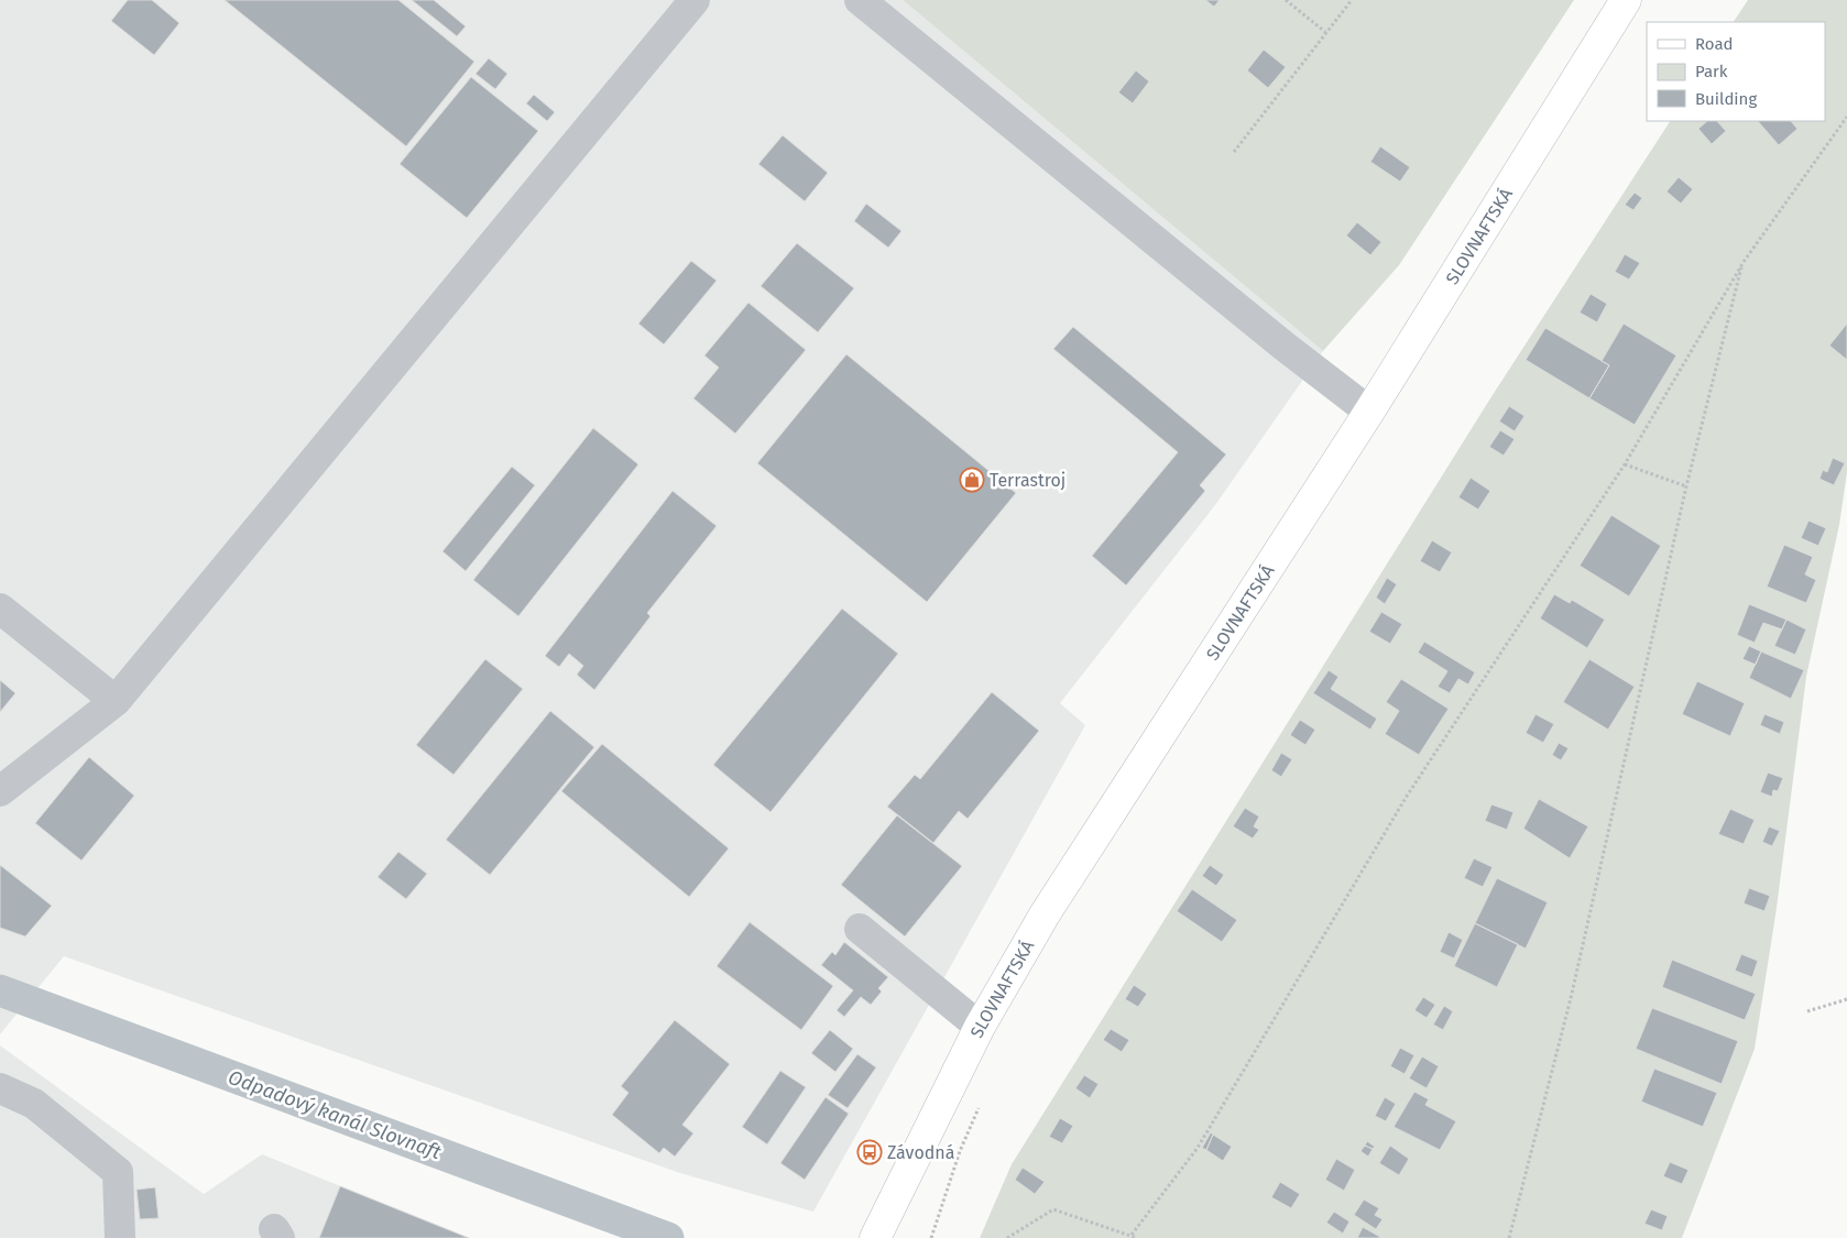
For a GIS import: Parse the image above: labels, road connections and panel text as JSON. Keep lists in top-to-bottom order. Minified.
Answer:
{"streets":{"main road":["SLOVNAFTSKÁ"]},"water":["Odpadový kanál Slovnaft"],"places":{"shop":["Terrastroj"],"bus stop":["Závodná"]},"legend":["Road","Park","Building"]}
